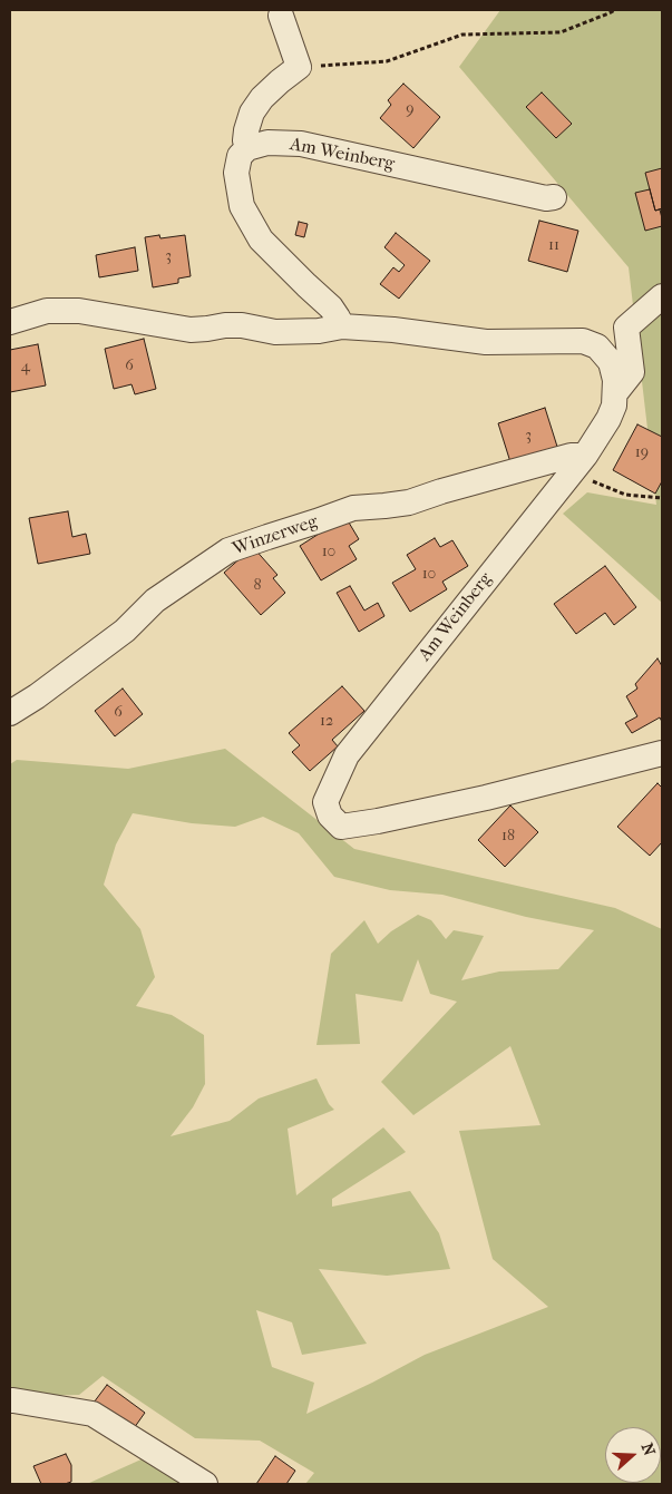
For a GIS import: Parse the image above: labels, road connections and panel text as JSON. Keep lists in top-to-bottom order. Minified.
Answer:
{"streets":{"street":["Am Weinberg","Winzerweg"]},"crossings":[["Am Weinberg","Winzerweg"]],"house_numbers":["9","11","3","6","4","3","19","10","10","8","6","12","18"],"north":"right"}
